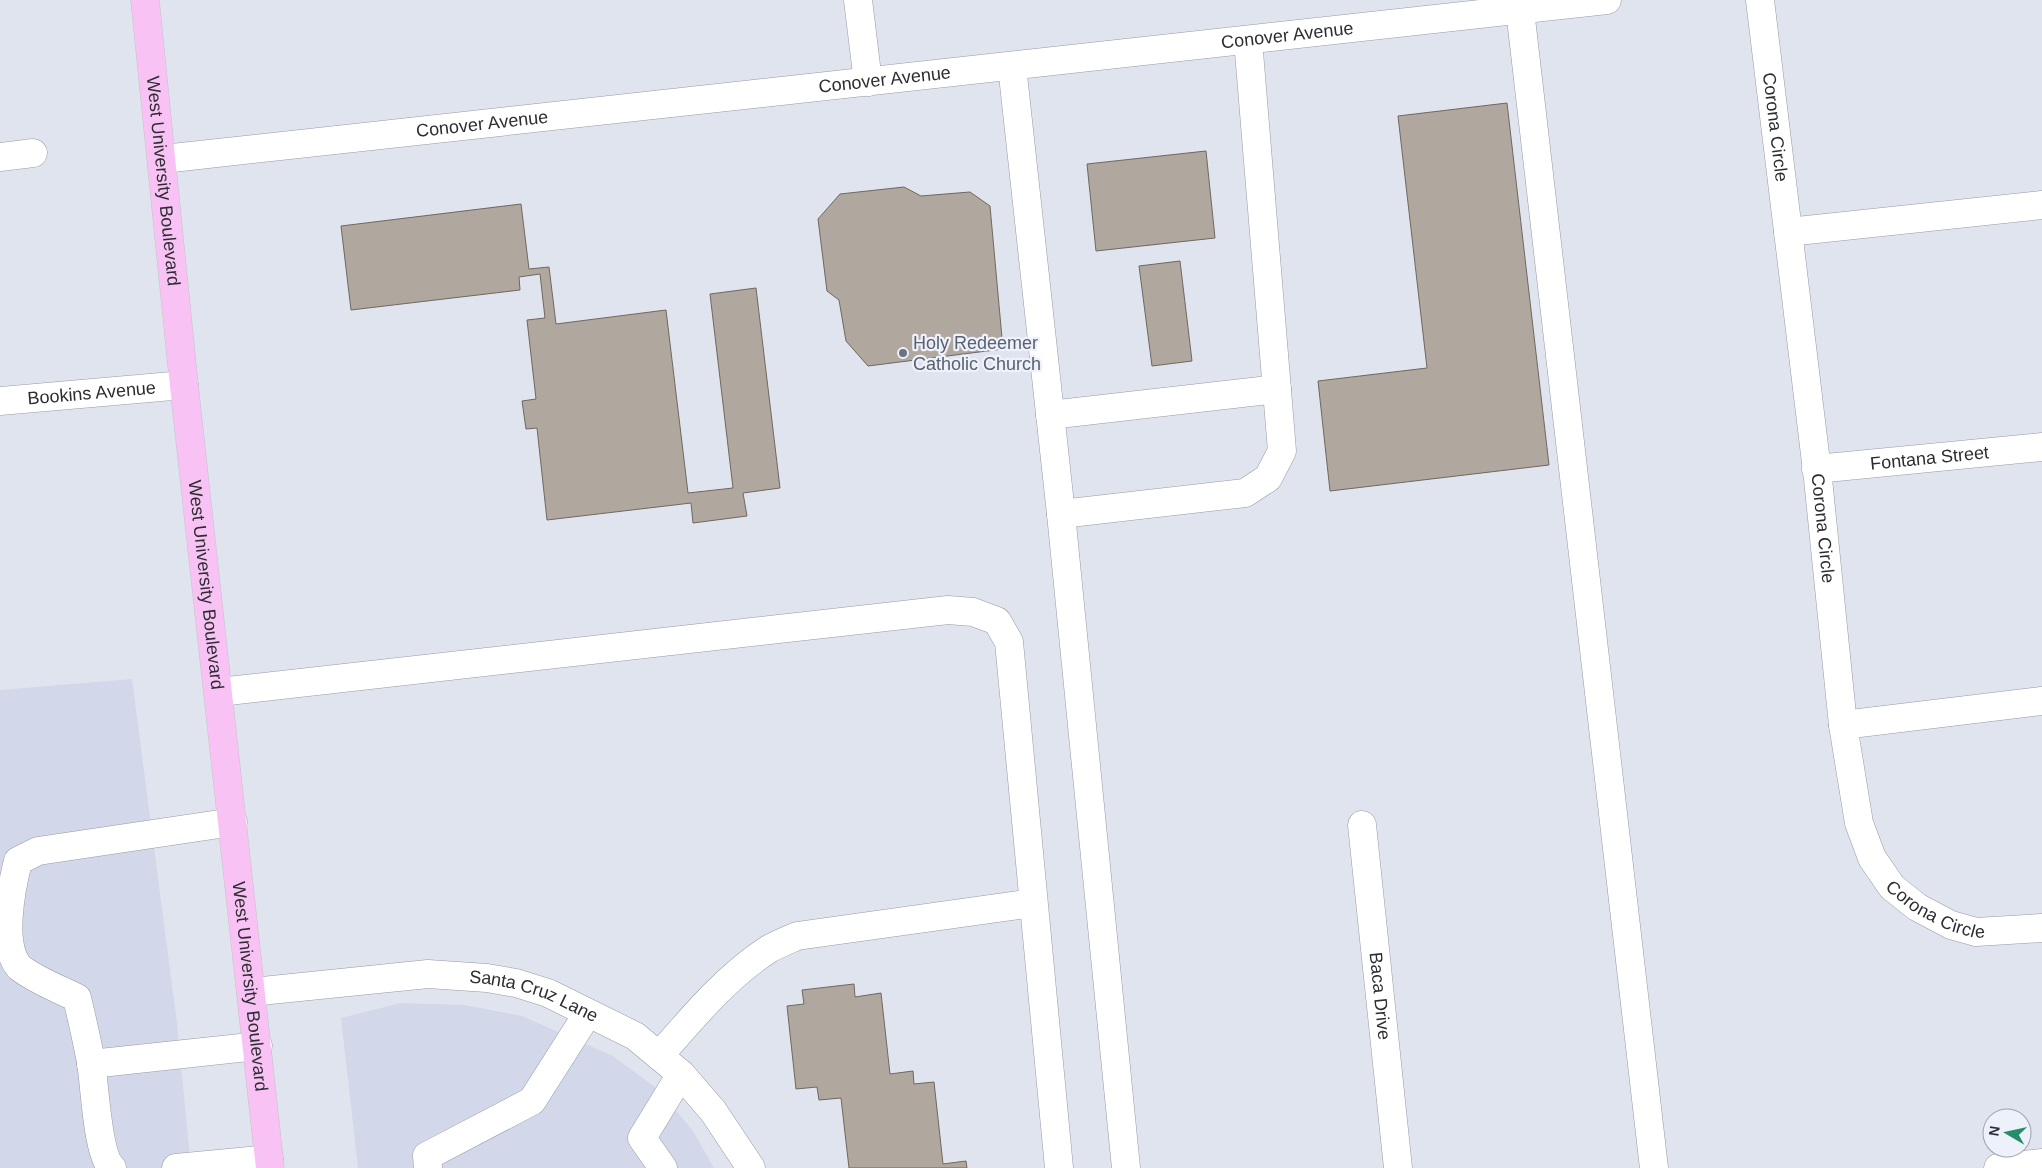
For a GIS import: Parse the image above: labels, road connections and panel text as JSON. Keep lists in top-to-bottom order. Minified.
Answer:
{"streets":{"main road":["West University Boulevard"],"street":["Conover Avenue","Corona Circle","Bookins Avenue","Fontana Street","Baca Drive","Santa Cruz Lane"]},"crossings":[["Conover Avenue","West University Boulevard"],["Corona Circle","Fontana Street"],["West University Boulevard","Bookins Avenue"],["West University Boulevard","Santa Cruz Lane"]],"places":["Holy Redeemer Catholic Church"],"north":"left"}
